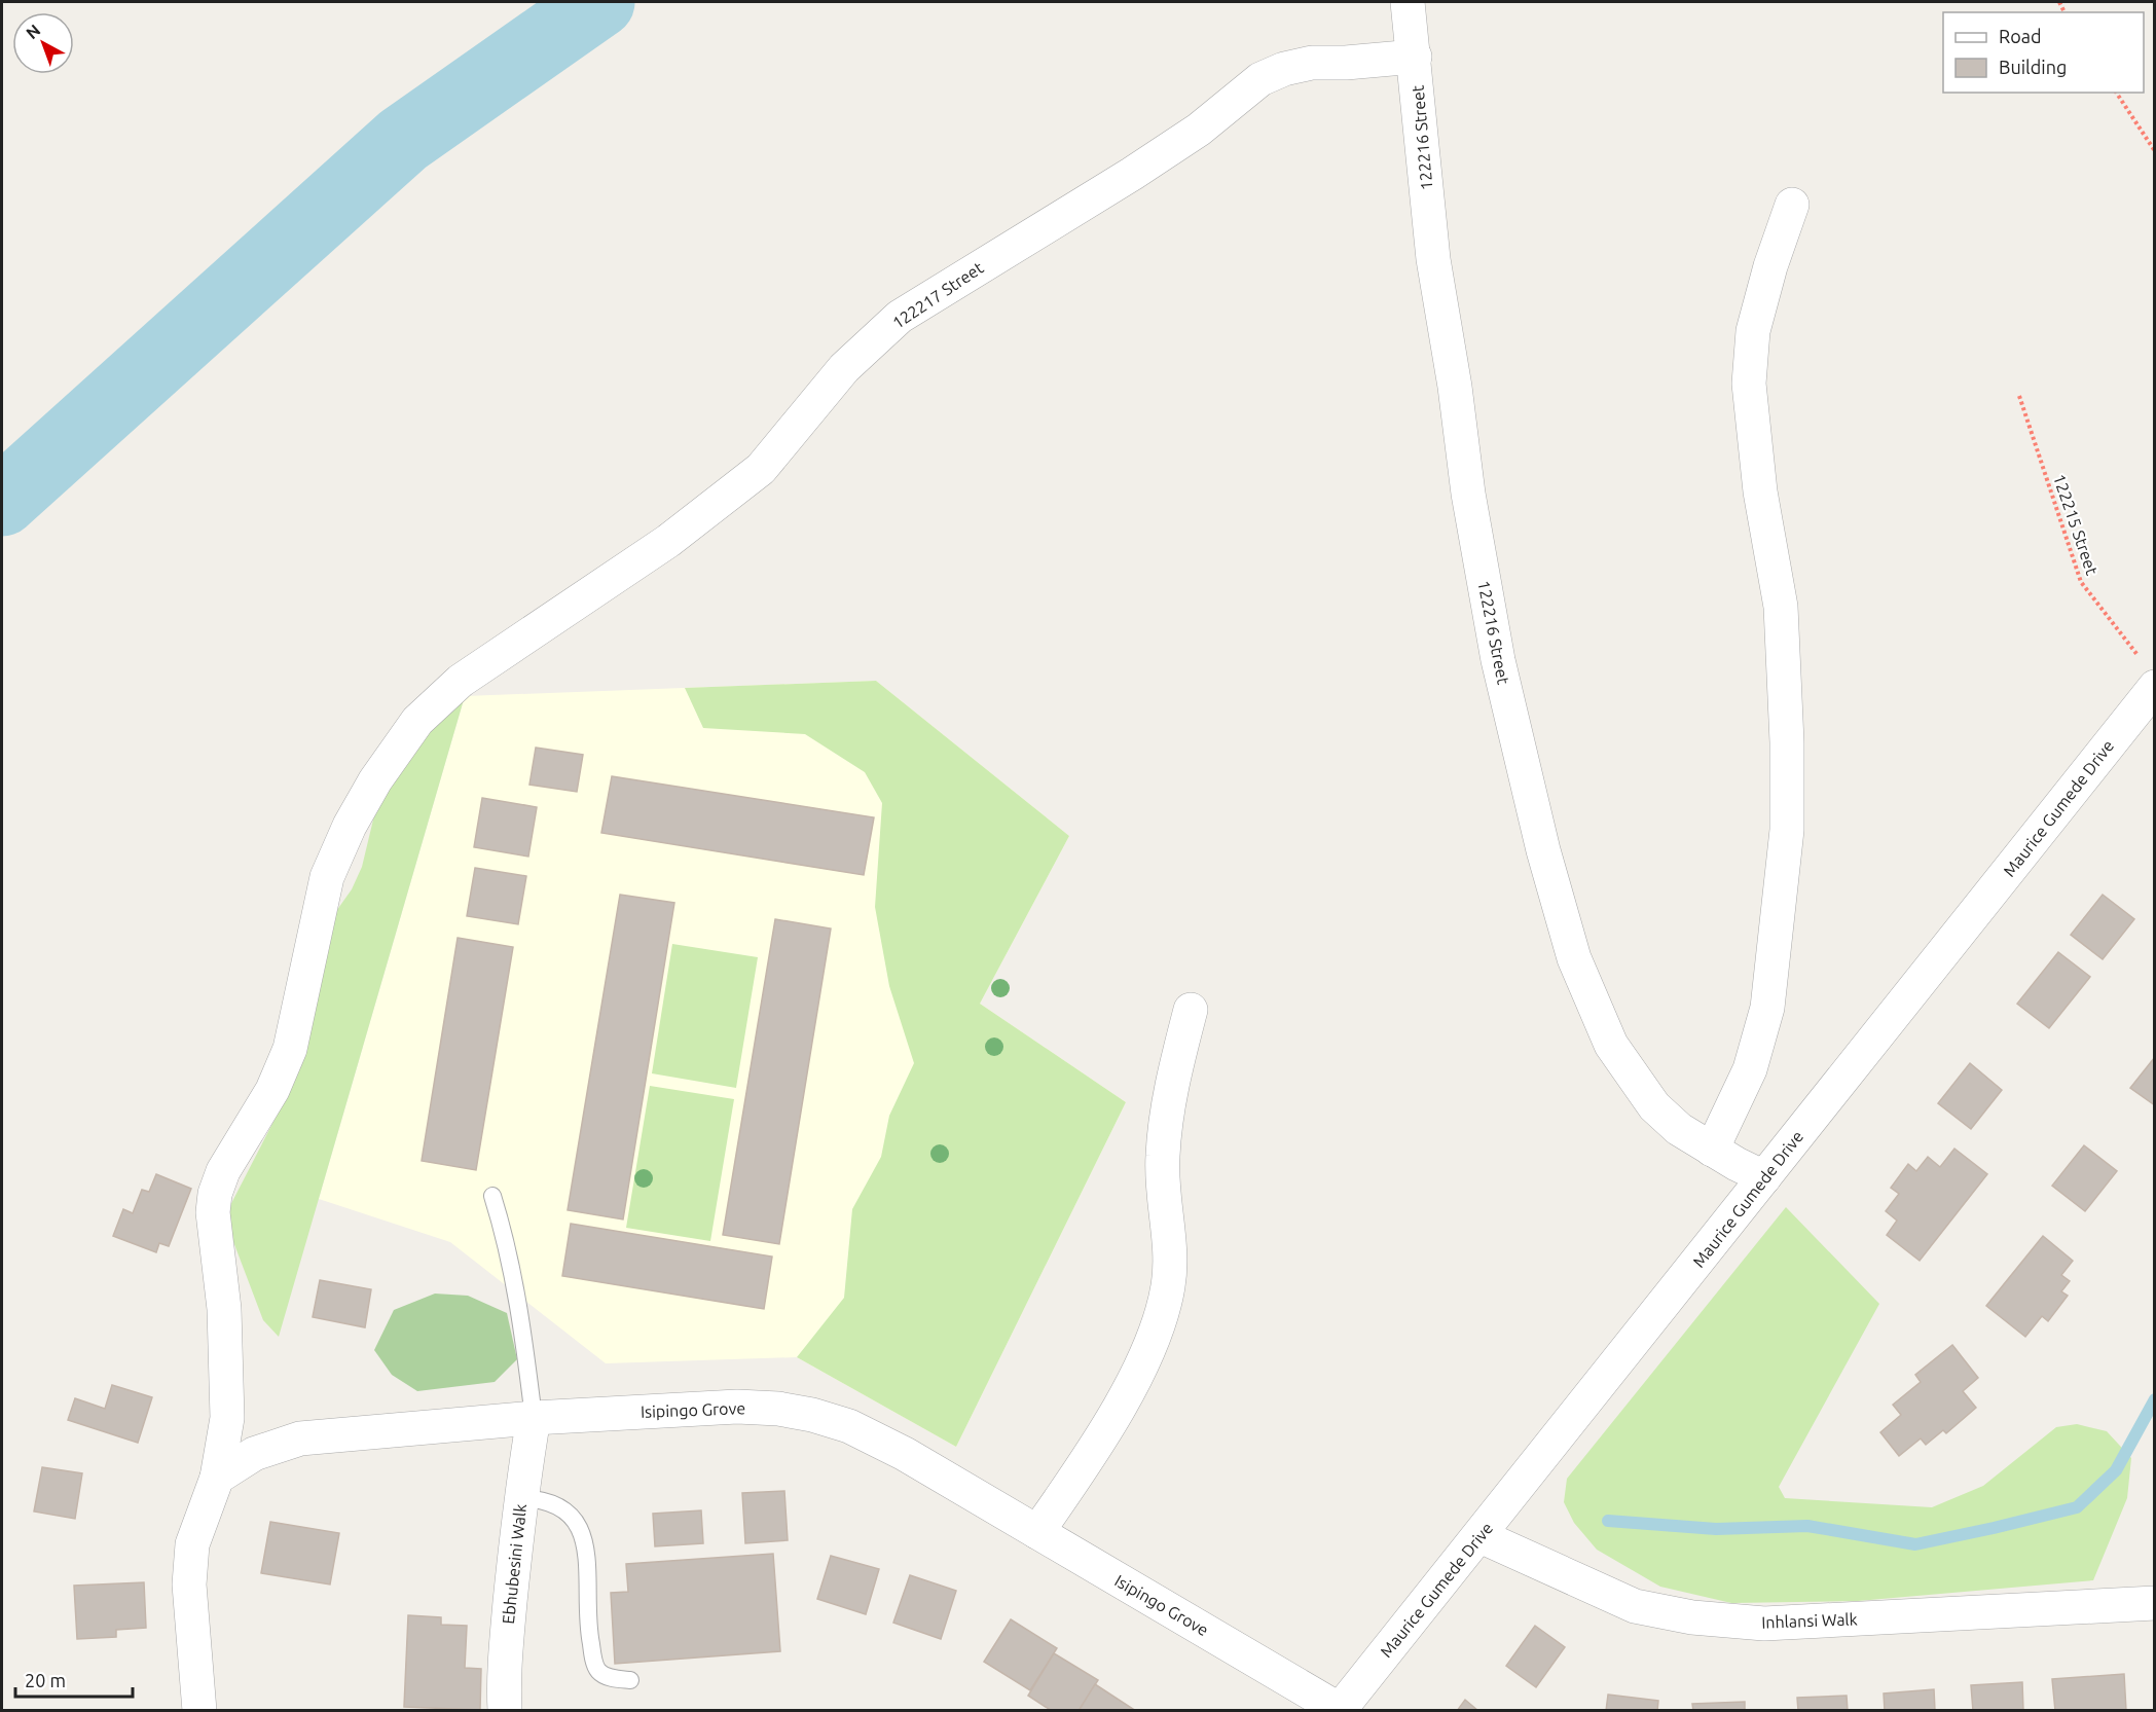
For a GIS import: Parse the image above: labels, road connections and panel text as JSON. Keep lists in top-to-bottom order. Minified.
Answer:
{"streets":{"street":["122216 Street","122217 Street","Maurice Gumede Drive","Isipingo Grove","Ebhubesini Walk","Inhlansi Walk"],"path":["122215 Street"]},"crossings":[["122216 Street","122217 Street"],["122216 Street","Maurice Gumede Drive"],["122217 Street","Isipingo Grove"],["122215 Street","Maurice Gumede Drive"],["Maurice Gumede Drive","Isipingo Grove"],["Maurice Gumede Drive","Inhlansi Walk"],["Isipingo Grove","Ebhubesini Walk"]],"legend":["Road","Building"],"scale_bar":"20 m","north":"top left"}
